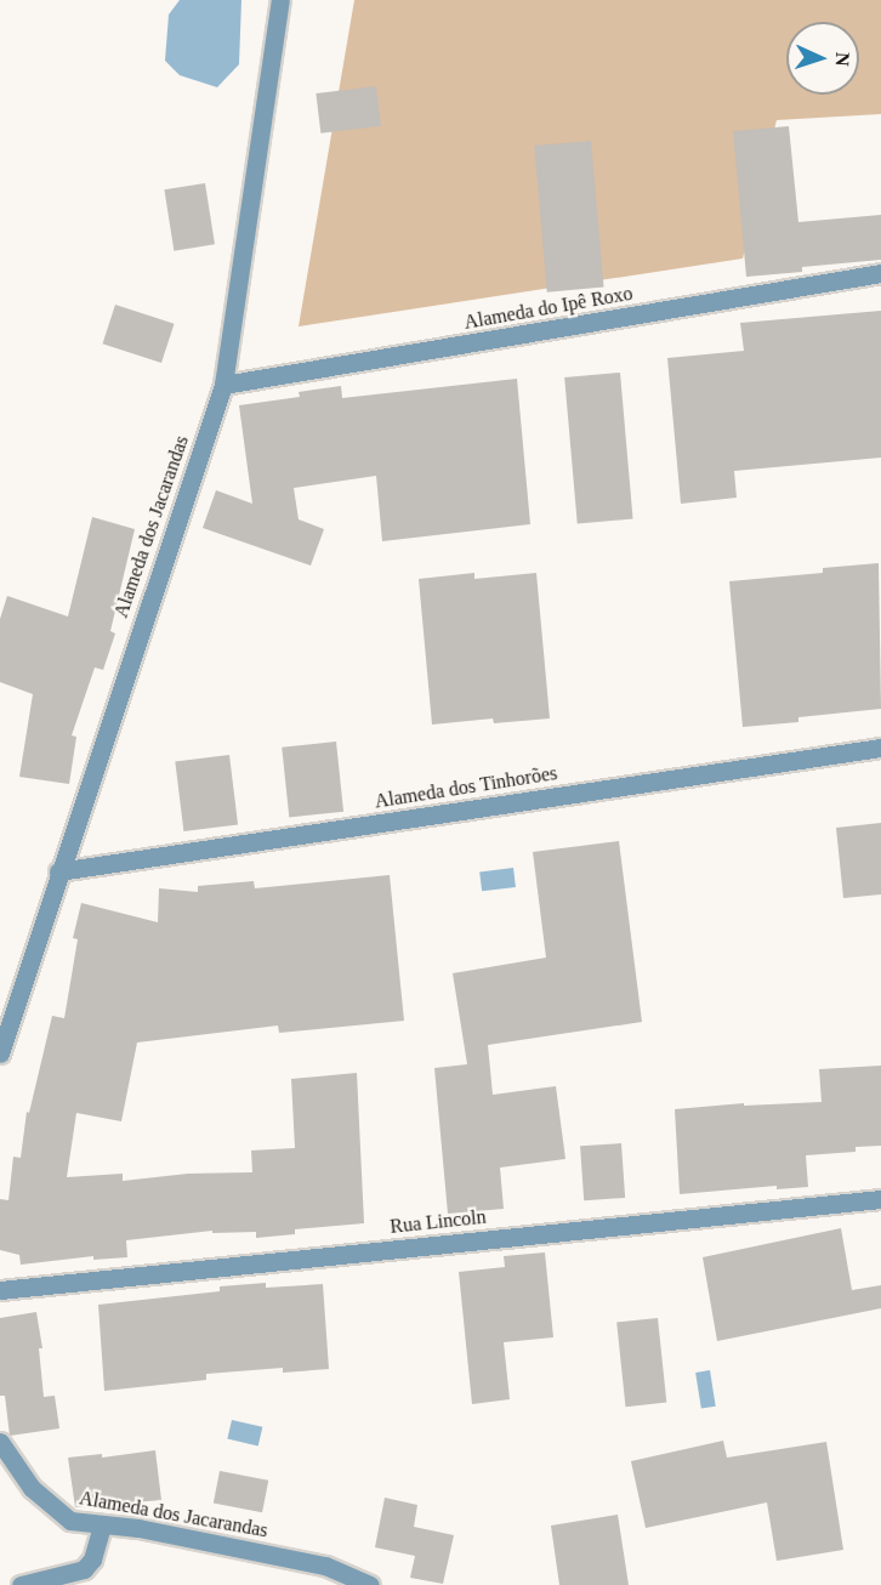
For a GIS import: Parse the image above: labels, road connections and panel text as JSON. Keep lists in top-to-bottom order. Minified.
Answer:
{"streets":{"street":["Alameda do Ipê Roxo","Alameda dos Jacarandas","Alameda dos Tinhorões","Rua Lincoln"]},"crossings":[["Alameda do Ipê Roxo","Alameda dos Jacarandas"],["Alameda dos Jacarandas","Alameda dos Tinhorões"]],"north":"right"}
